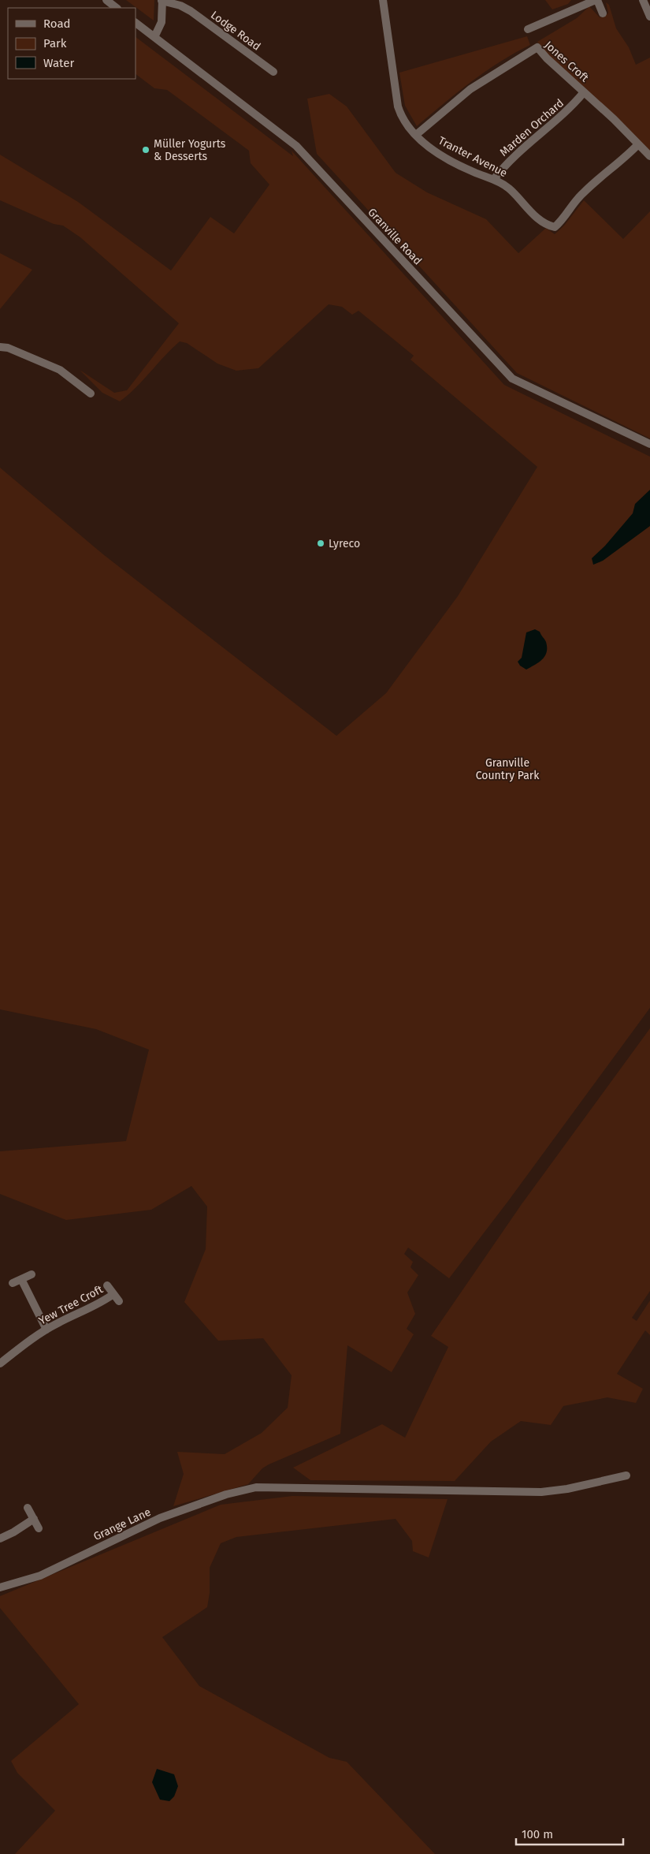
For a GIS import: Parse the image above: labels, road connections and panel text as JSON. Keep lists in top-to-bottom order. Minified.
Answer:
{"streets":{"street":["Lodge Road","Jones Croft","Marden Orchard","Tranter Avenue","Granville Road","Yew Tree Croft","Grange Lane"]},"crossings":[["Lodge Road","Granville Road"],["Jones Croft","Marden Orchard"],["Jones Croft","Tranter Avenue"],["Marden Orchard","Tranter Avenue"]],"parks":["Granville Country Park"],"places":["Müller Yogurts & Desserts","Lyreco"],"legend":["Road","Park","Water"],"scale_bar":"100 m"}
